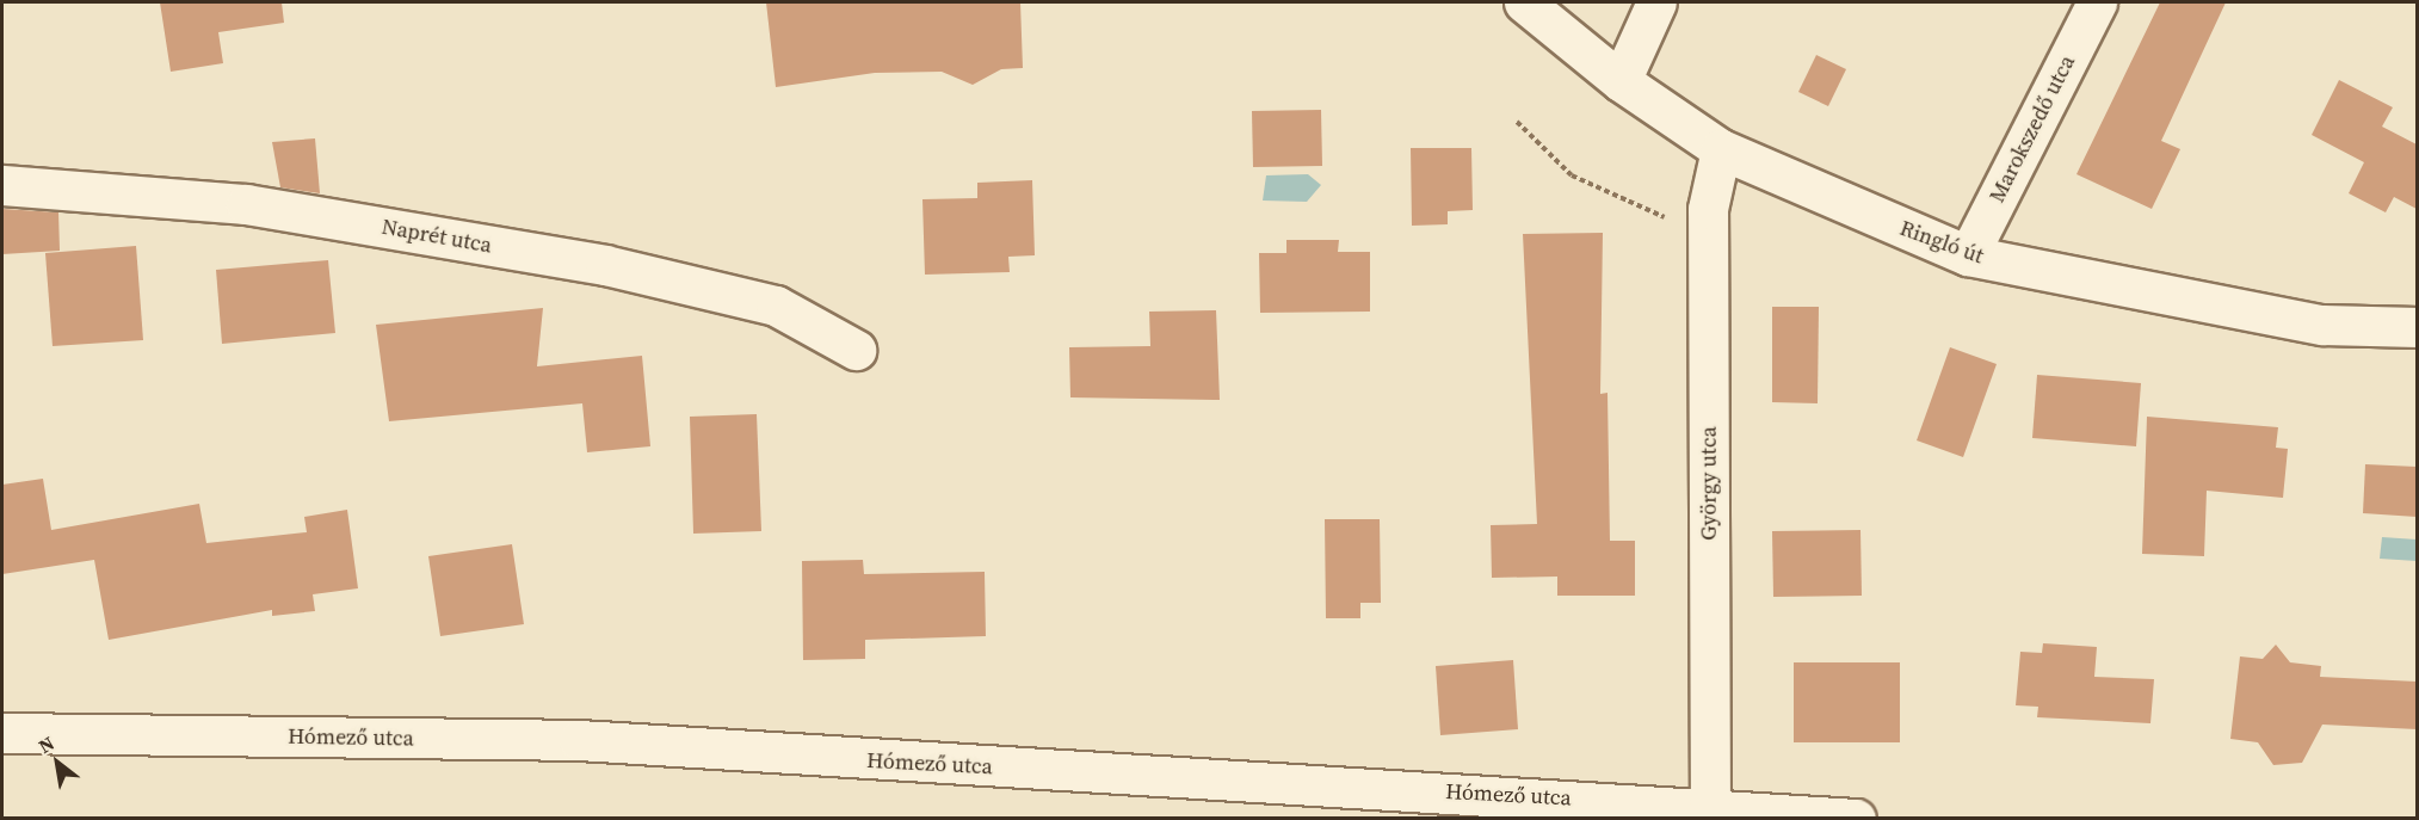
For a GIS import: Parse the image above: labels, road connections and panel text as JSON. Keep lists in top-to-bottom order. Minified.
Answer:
{"streets":{"street":["Marokszedő utca","Naprét utca","Ringló út","György utca","Hómező utca"]},"crossings":[["Marokszedő utca","Ringló út"],["Ringló út","György utca"],["György utca","Hómező utca"]],"north":"top left"}
